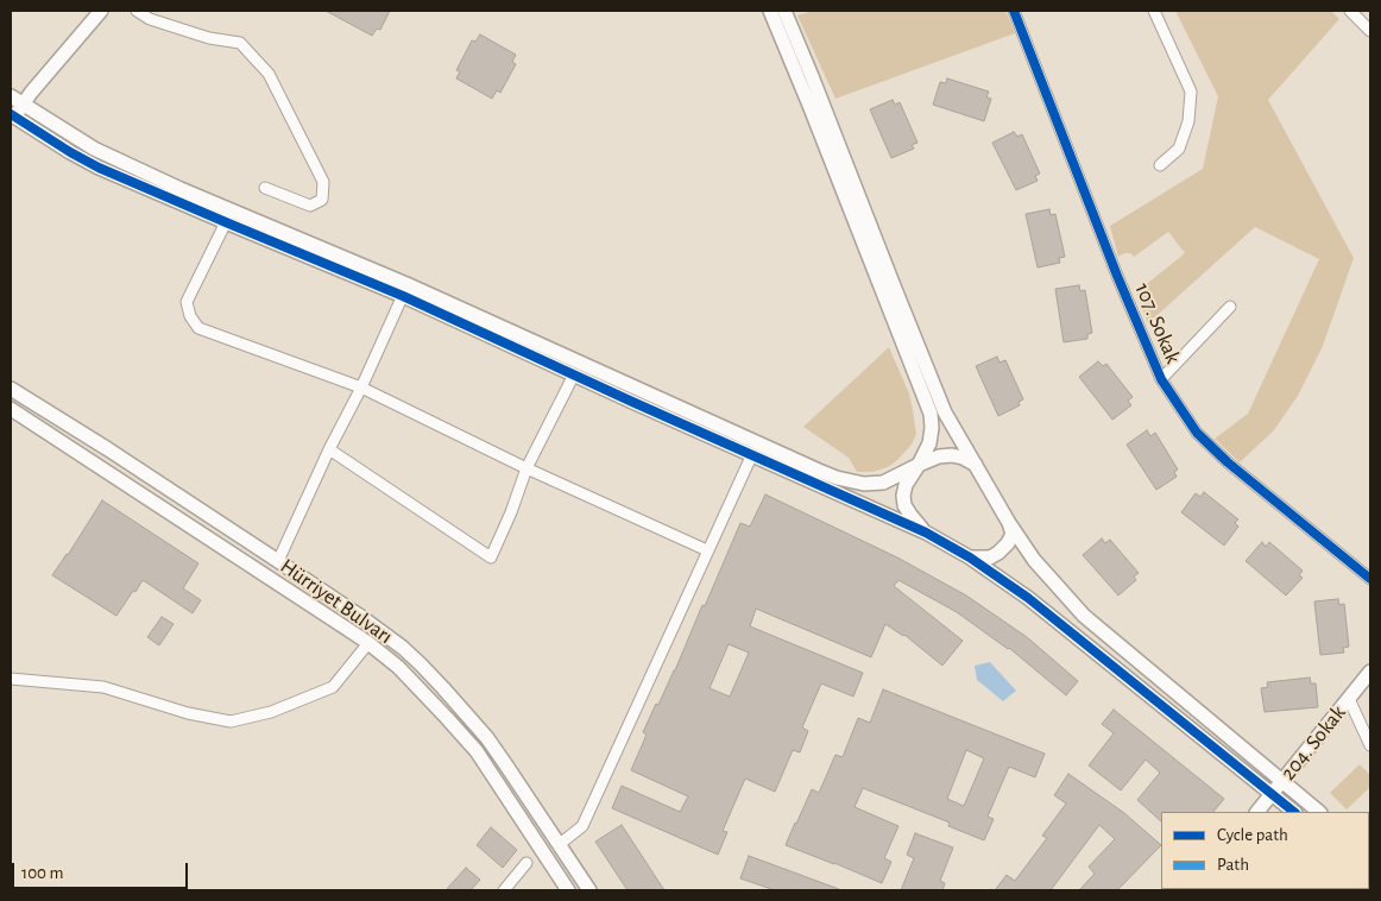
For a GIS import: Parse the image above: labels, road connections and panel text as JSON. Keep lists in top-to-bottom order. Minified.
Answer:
{"streets":{"street":["107. Sokak","Hürriyet Bulvarı","204. Sokak"]},"legend":["Cycle path","Path"],"scale_bar":"100 m"}
